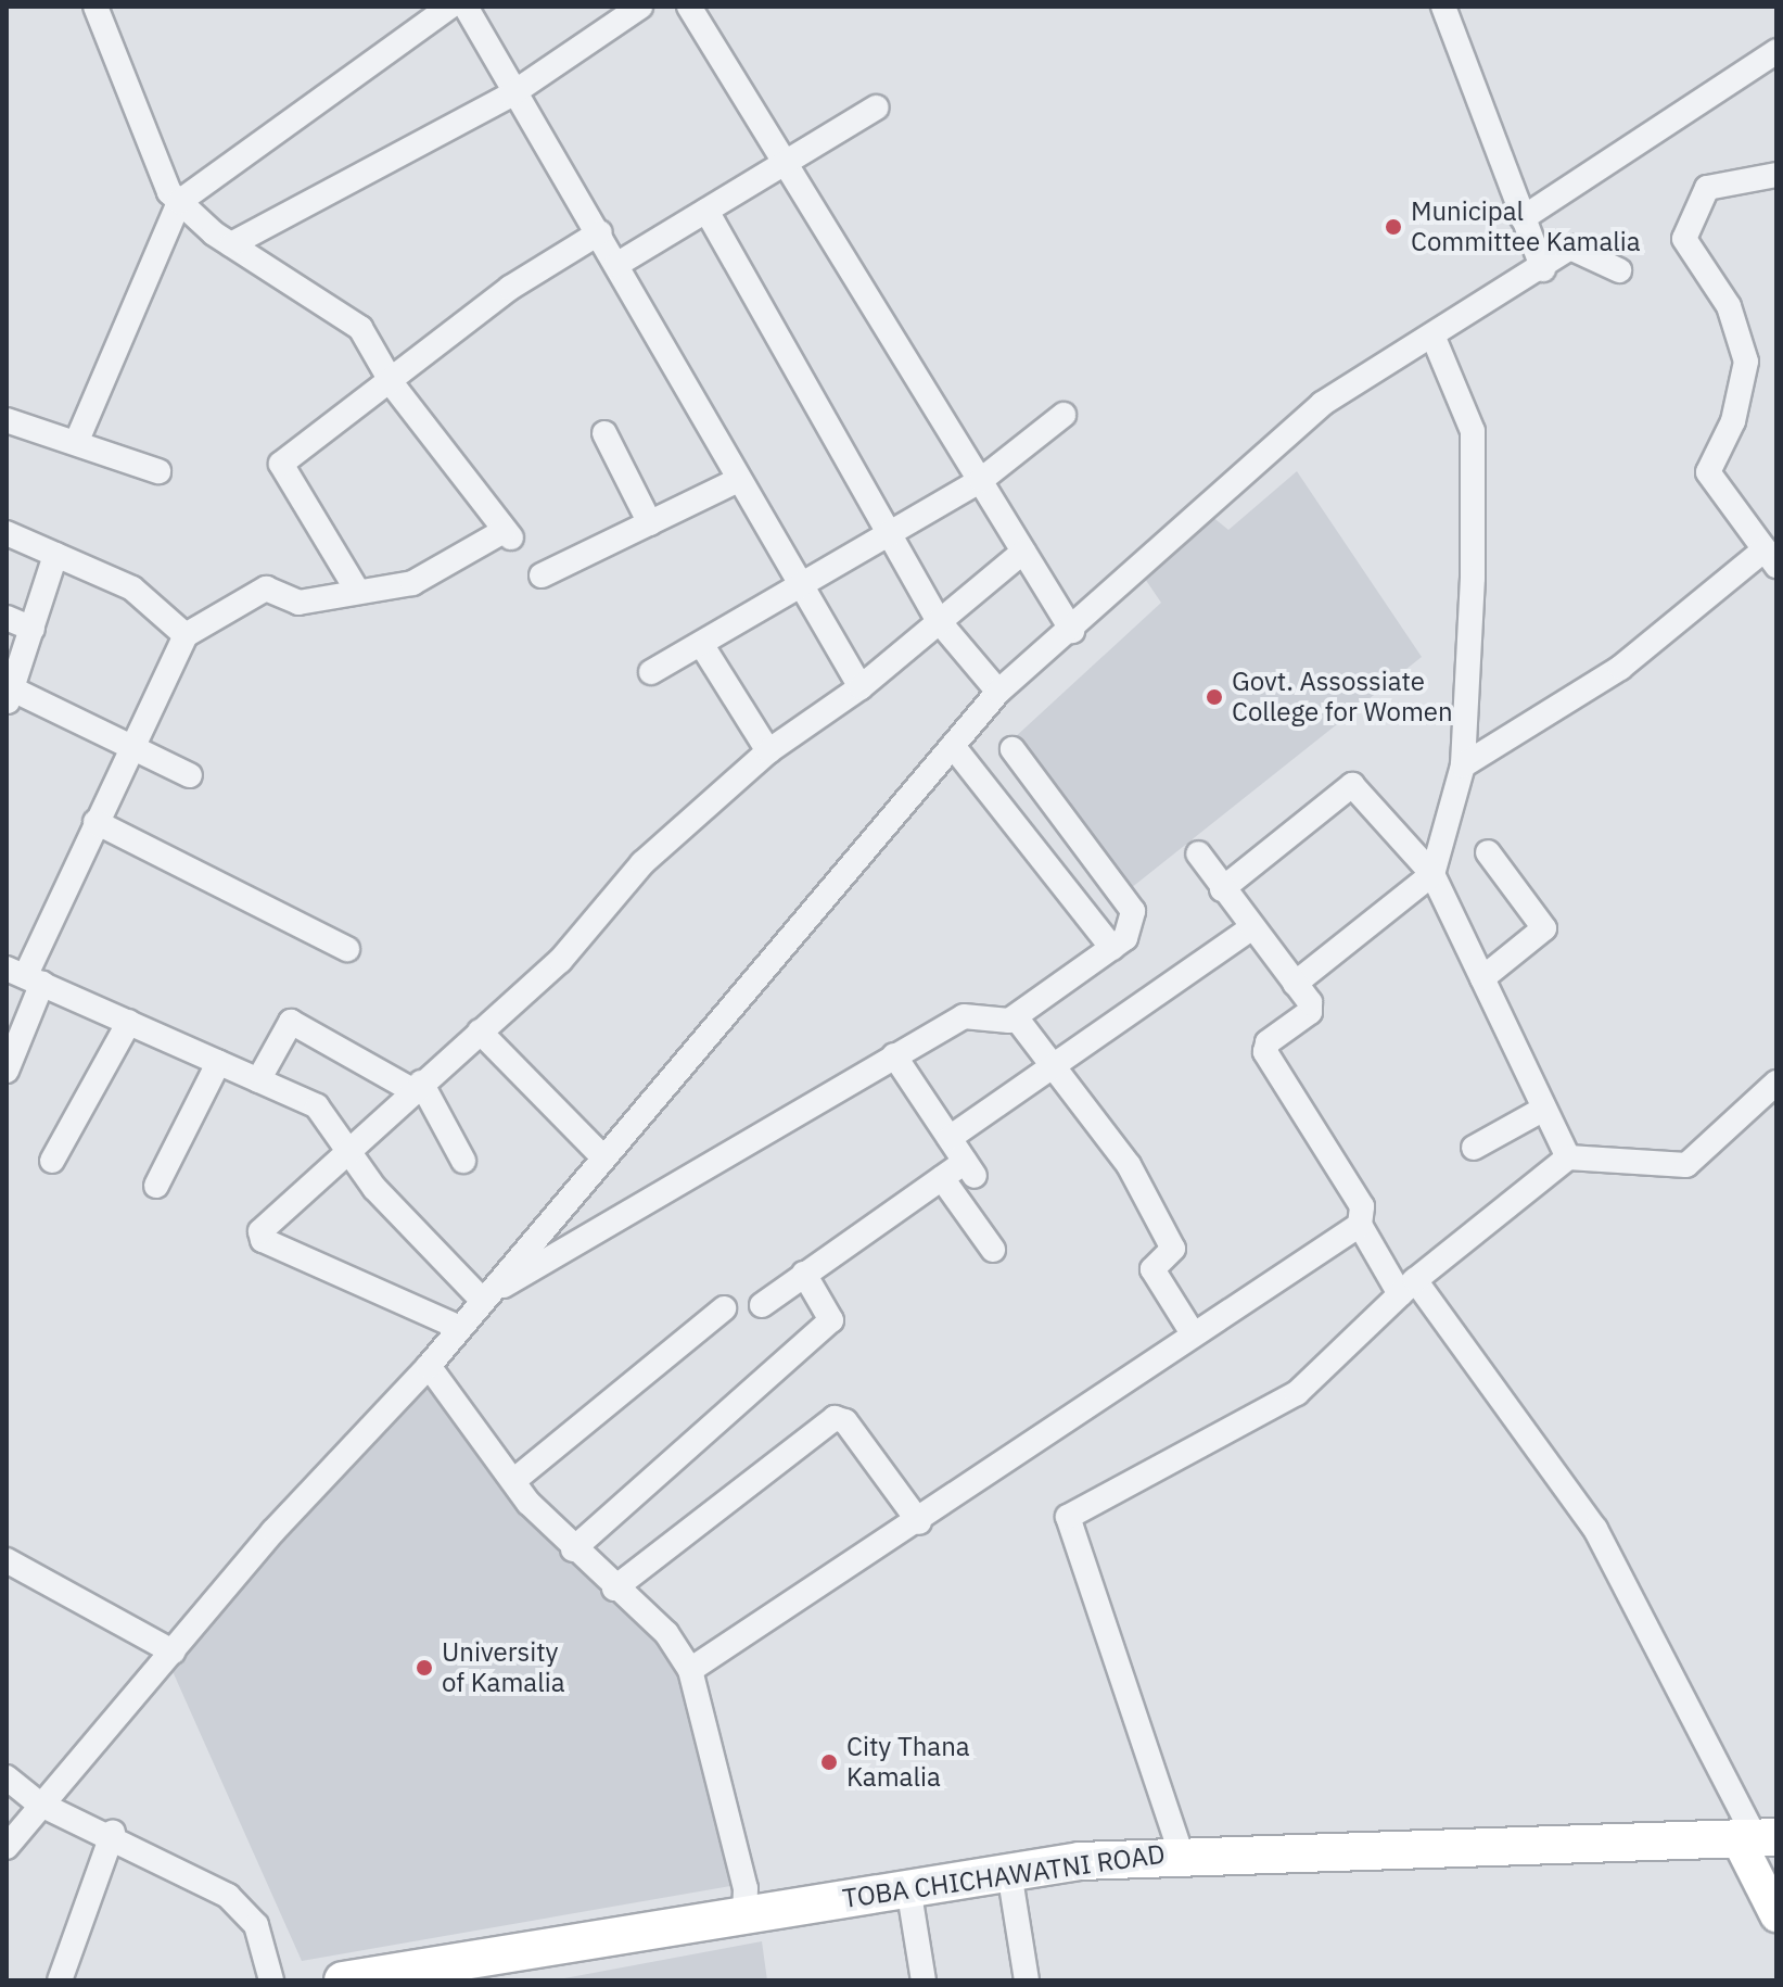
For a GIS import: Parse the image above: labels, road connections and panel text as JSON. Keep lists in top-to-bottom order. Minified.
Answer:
{"streets":{"main road":["TOBA CHICHAWATNI ROAD"]},"places":["Municipal Committee Kamalia","Govt. Assossiate College for Women","University of Kamalia","City Thana Kamalia"]}
